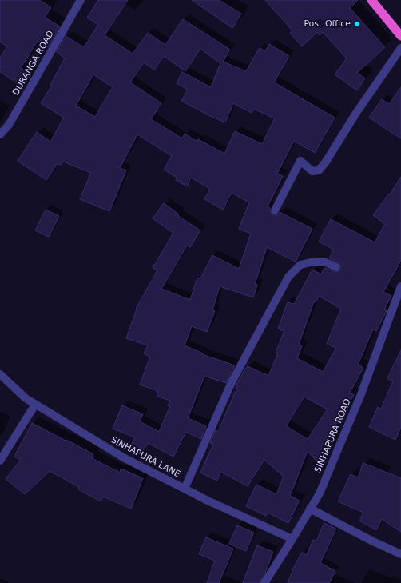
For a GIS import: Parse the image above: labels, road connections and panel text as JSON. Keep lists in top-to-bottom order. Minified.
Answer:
{"streets":{"street":["DURANGA ROAD","SINHAPURA ROAD","SINHAPURA LANE"]},"crossings":[["SINHAPURA ROAD","SINHAPURA LANE"]],"places":["Post Office"]}
